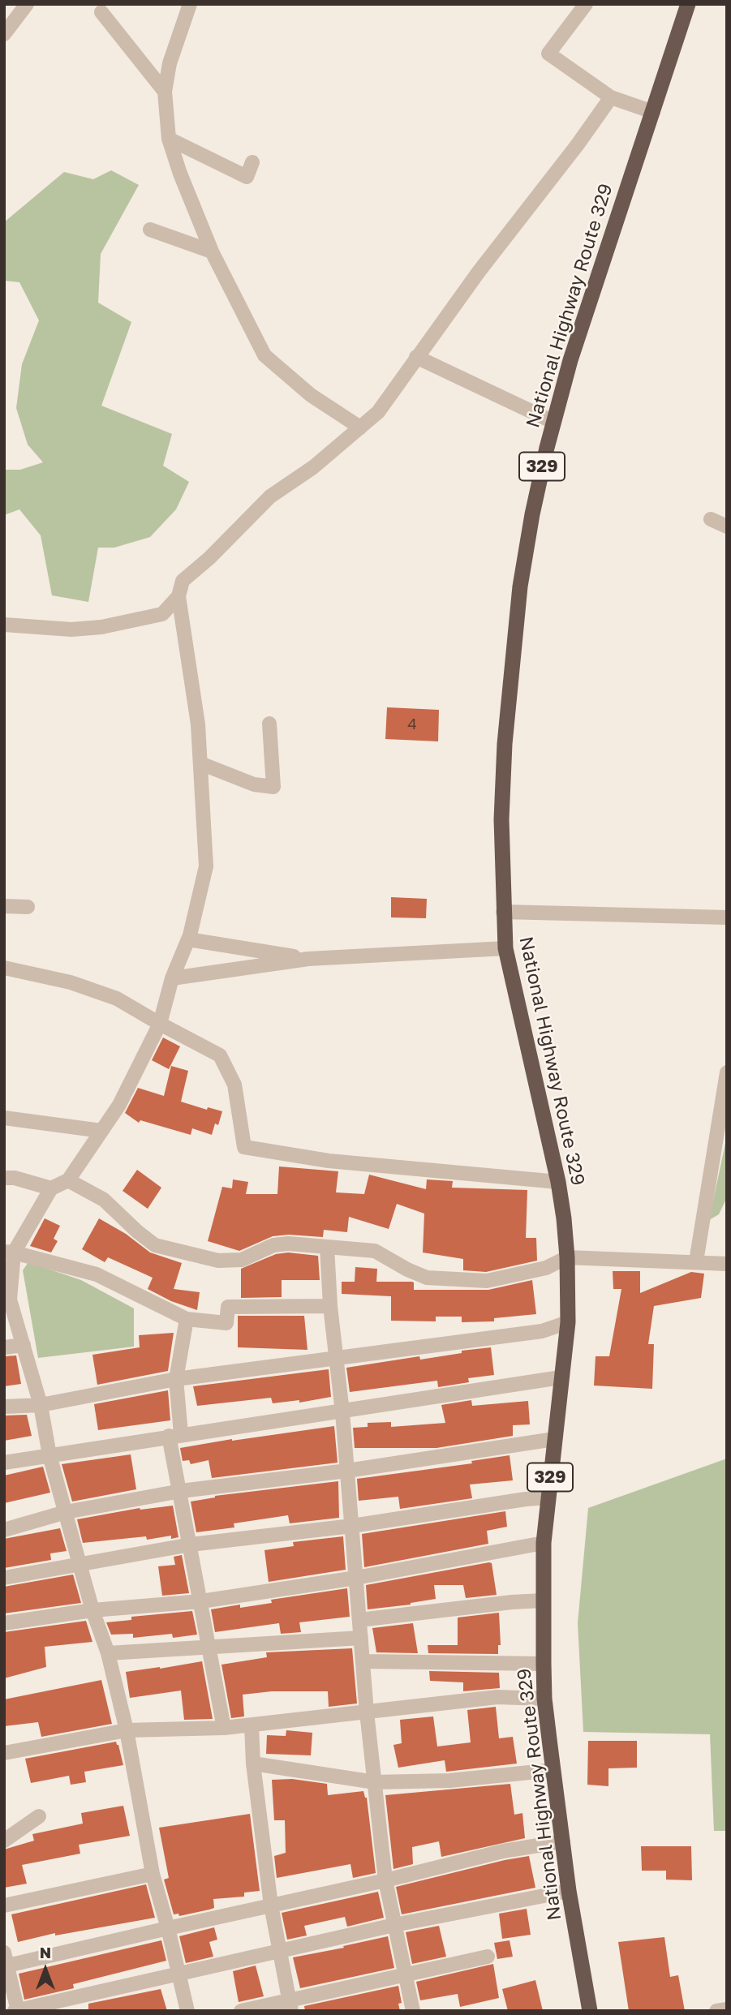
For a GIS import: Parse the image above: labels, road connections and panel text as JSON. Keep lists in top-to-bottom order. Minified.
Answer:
{"streets":{"highway":["National Highway Route 329","329"]},"house_numbers":["4"],"north":"top"}
